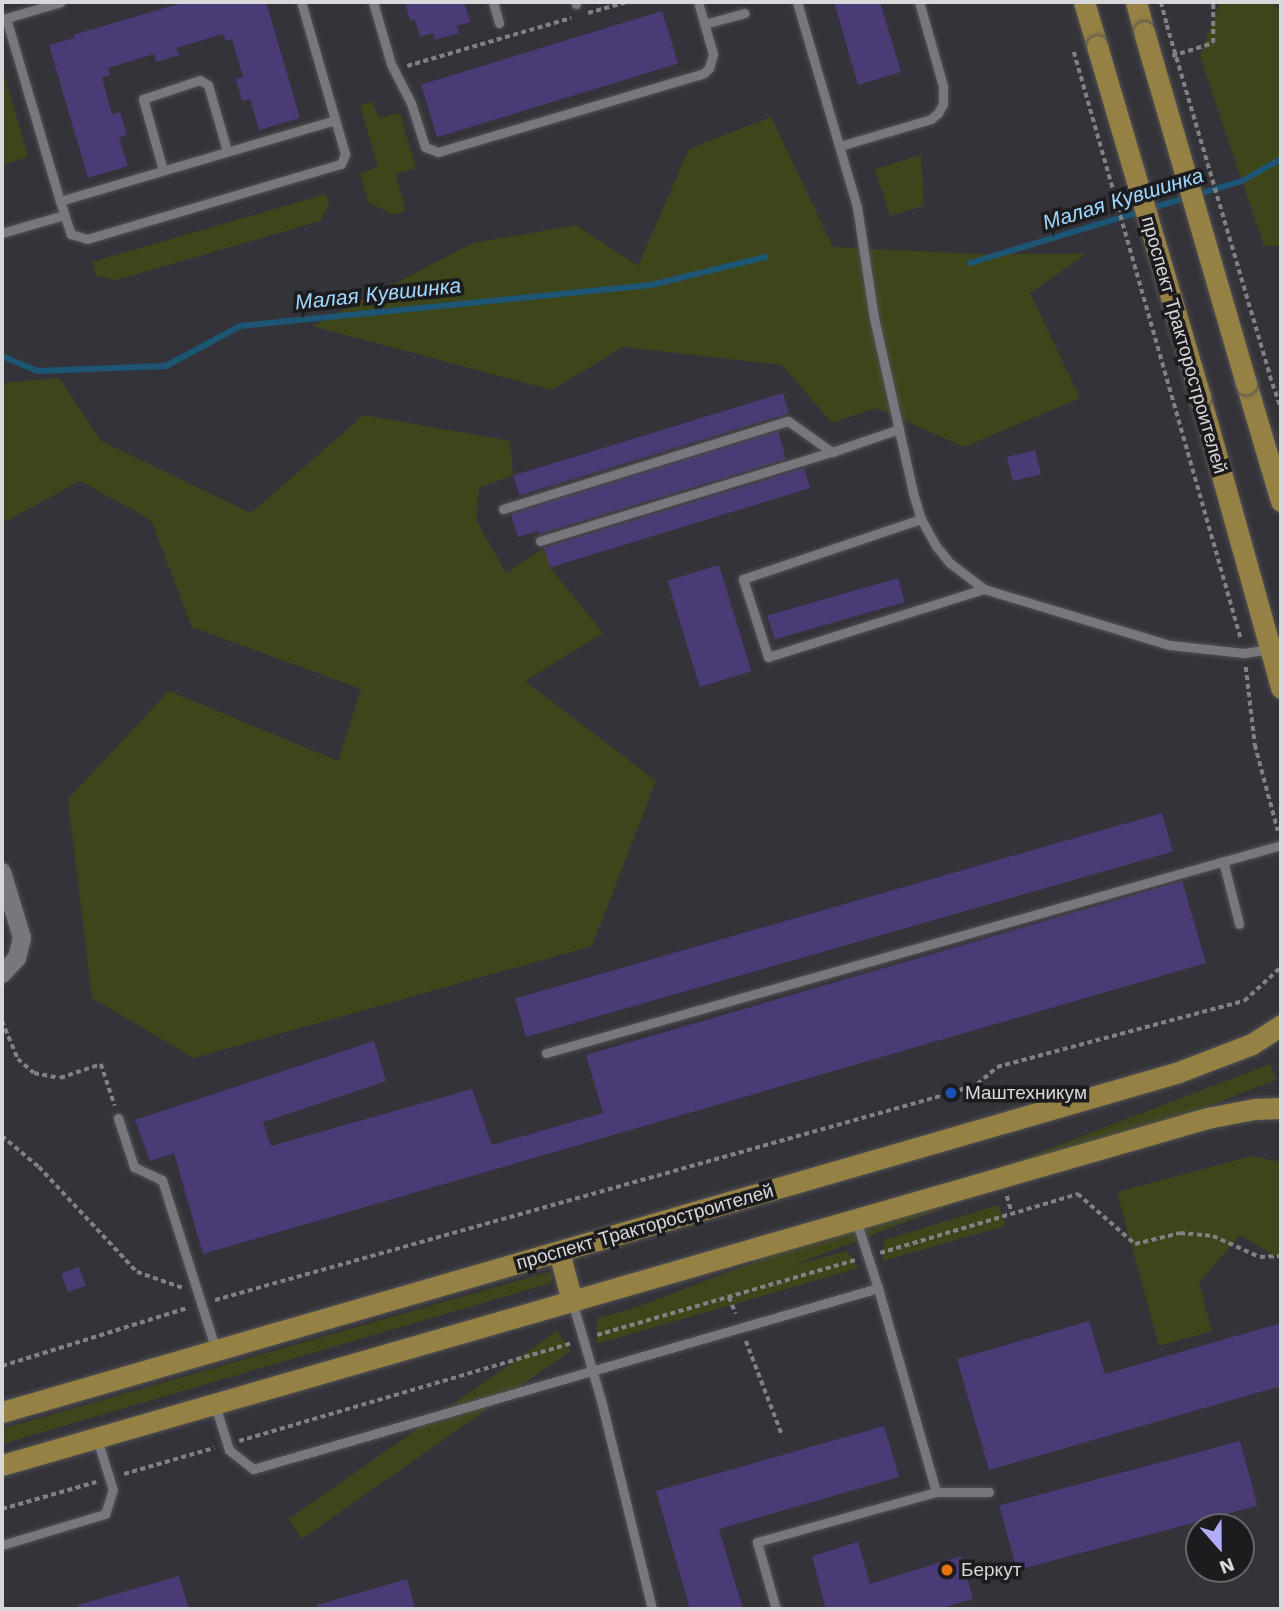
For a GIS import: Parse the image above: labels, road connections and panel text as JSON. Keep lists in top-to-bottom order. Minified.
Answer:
{"streets":{"main road":["проспект Тракторостроителей"]},"water":["Малая Кувшинка"],"places":["Маштехникум","Беркут"],"north":"bottom"}
